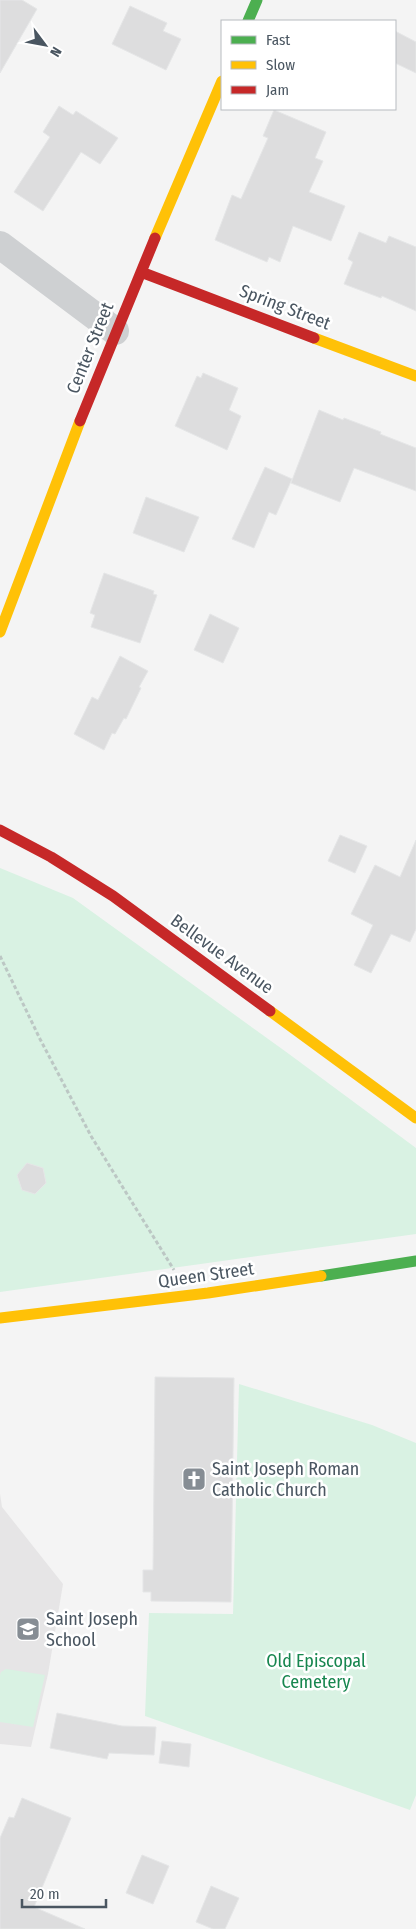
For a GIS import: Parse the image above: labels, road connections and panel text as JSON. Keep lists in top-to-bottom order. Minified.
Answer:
{"streets":{"street":["Spring Street","Center Street","Bellevue Avenue","Queen Street"]},"crossings":[["Spring Street","Center Street"]],"parks":["Old Episcopal Cemetery"],"places":{"church":["Saint Joseph Roman Catholic Church"],"school or university":["Saint Joseph School"]},"legend":["Fast","Slow","Jam"],"scale_bar":"20 m","north":"bottom right"}
